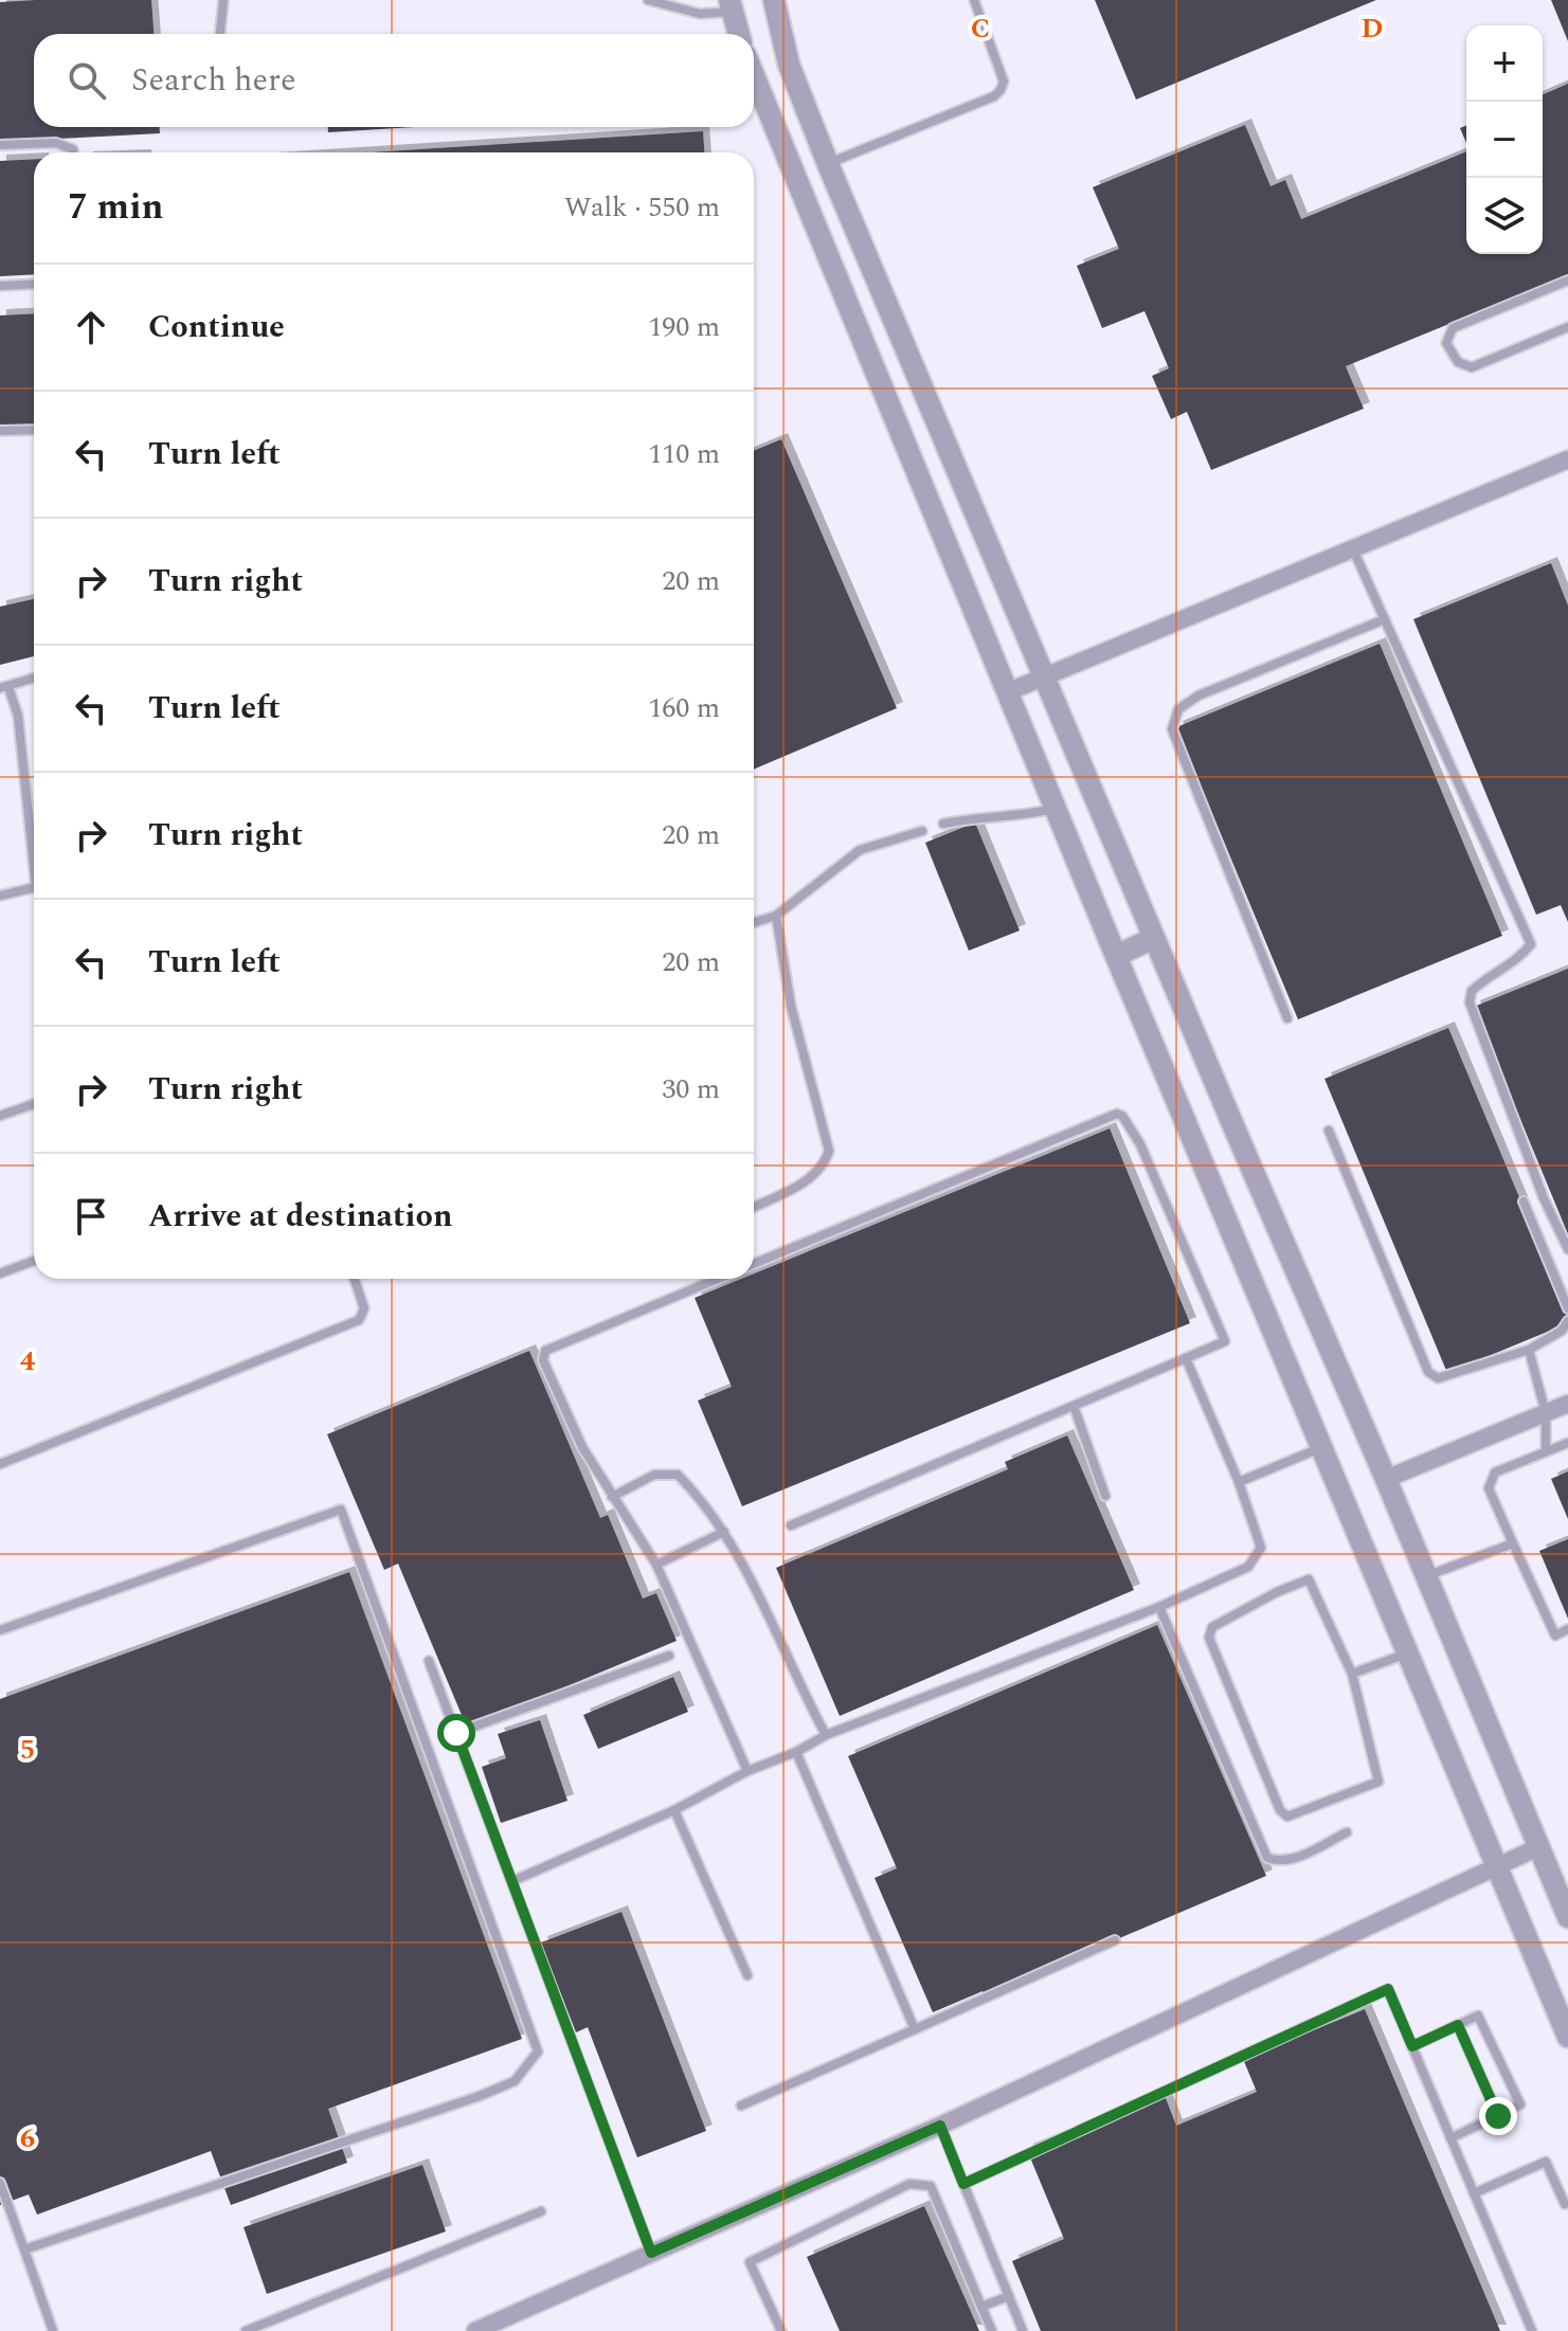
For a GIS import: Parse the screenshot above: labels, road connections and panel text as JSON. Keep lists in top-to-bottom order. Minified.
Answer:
{"page":{"map_buttons":["+","−"],"search":"Search here","heading":["7 min","Walk · 550 m"],"list":[["Continue","190 m"],["Turn left","110 m"],["Turn right","20 m"],["Turn left","160 m"],["Turn right","20 m"],["Turn left","20 m"],["Turn right","30 m"],"Arrive at destination"]},"grid":{"columns":["C","D"],"rows":["4","5","6"]}}
